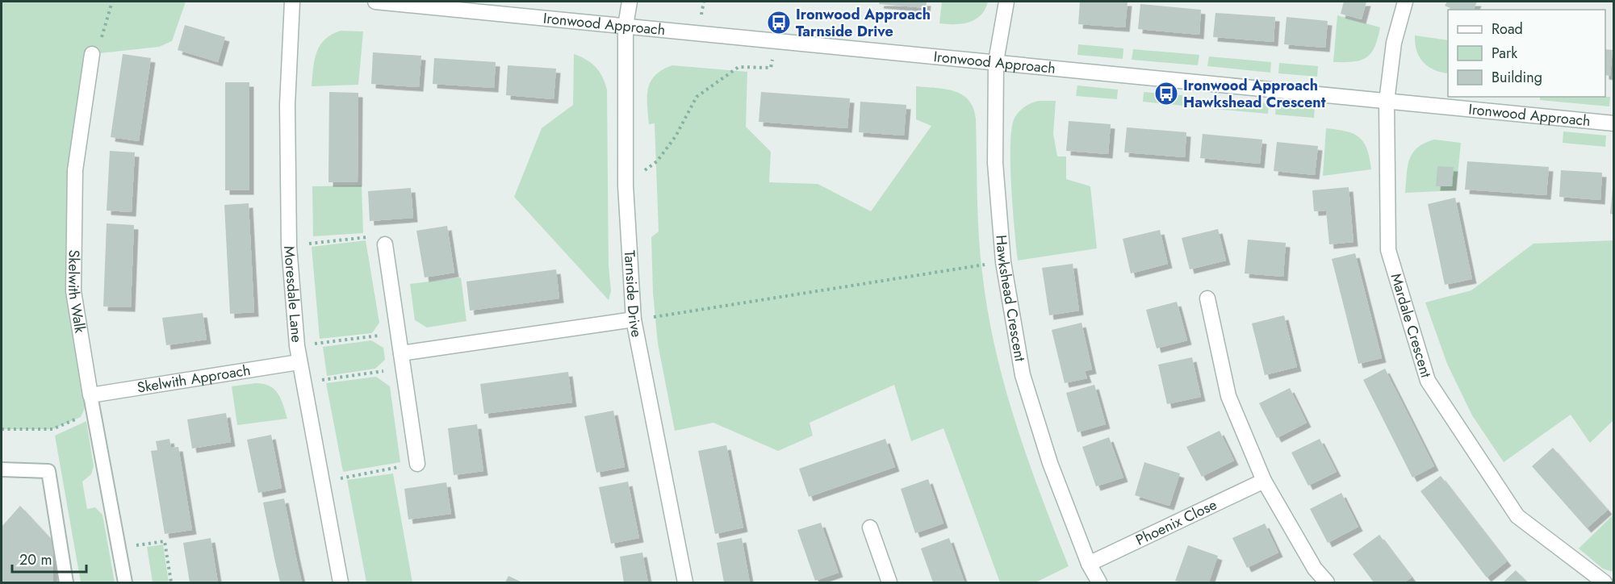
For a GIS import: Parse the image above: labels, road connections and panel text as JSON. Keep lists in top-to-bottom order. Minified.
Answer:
{"streets":{"street":["Ironwood Approach","Skelwith Walk","Moresdale Lane","Tarnside Drive","Hawkshead Crescent","Mardale Crescent","Skelwith Approach","Phoenix Close"]},"crossings":[["Ironwood Approach","Tarnside Drive"],["Ironwood Approach","Hawkshead Crescent"],["Ironwood Approach","Mardale Crescent"],["Skelwith Walk","Skelwith Approach"],["Moresdale Lane","Skelwith Approach"],["Hawkshead Crescent","Phoenix Close"]],"places":{"bus stop":["Ironwood Approach Tarnside Drive","Ironwood Approach Hawkshead Crescent"]},"legend":["Road","Park","Building"],"scale_bar":"20 m"}
